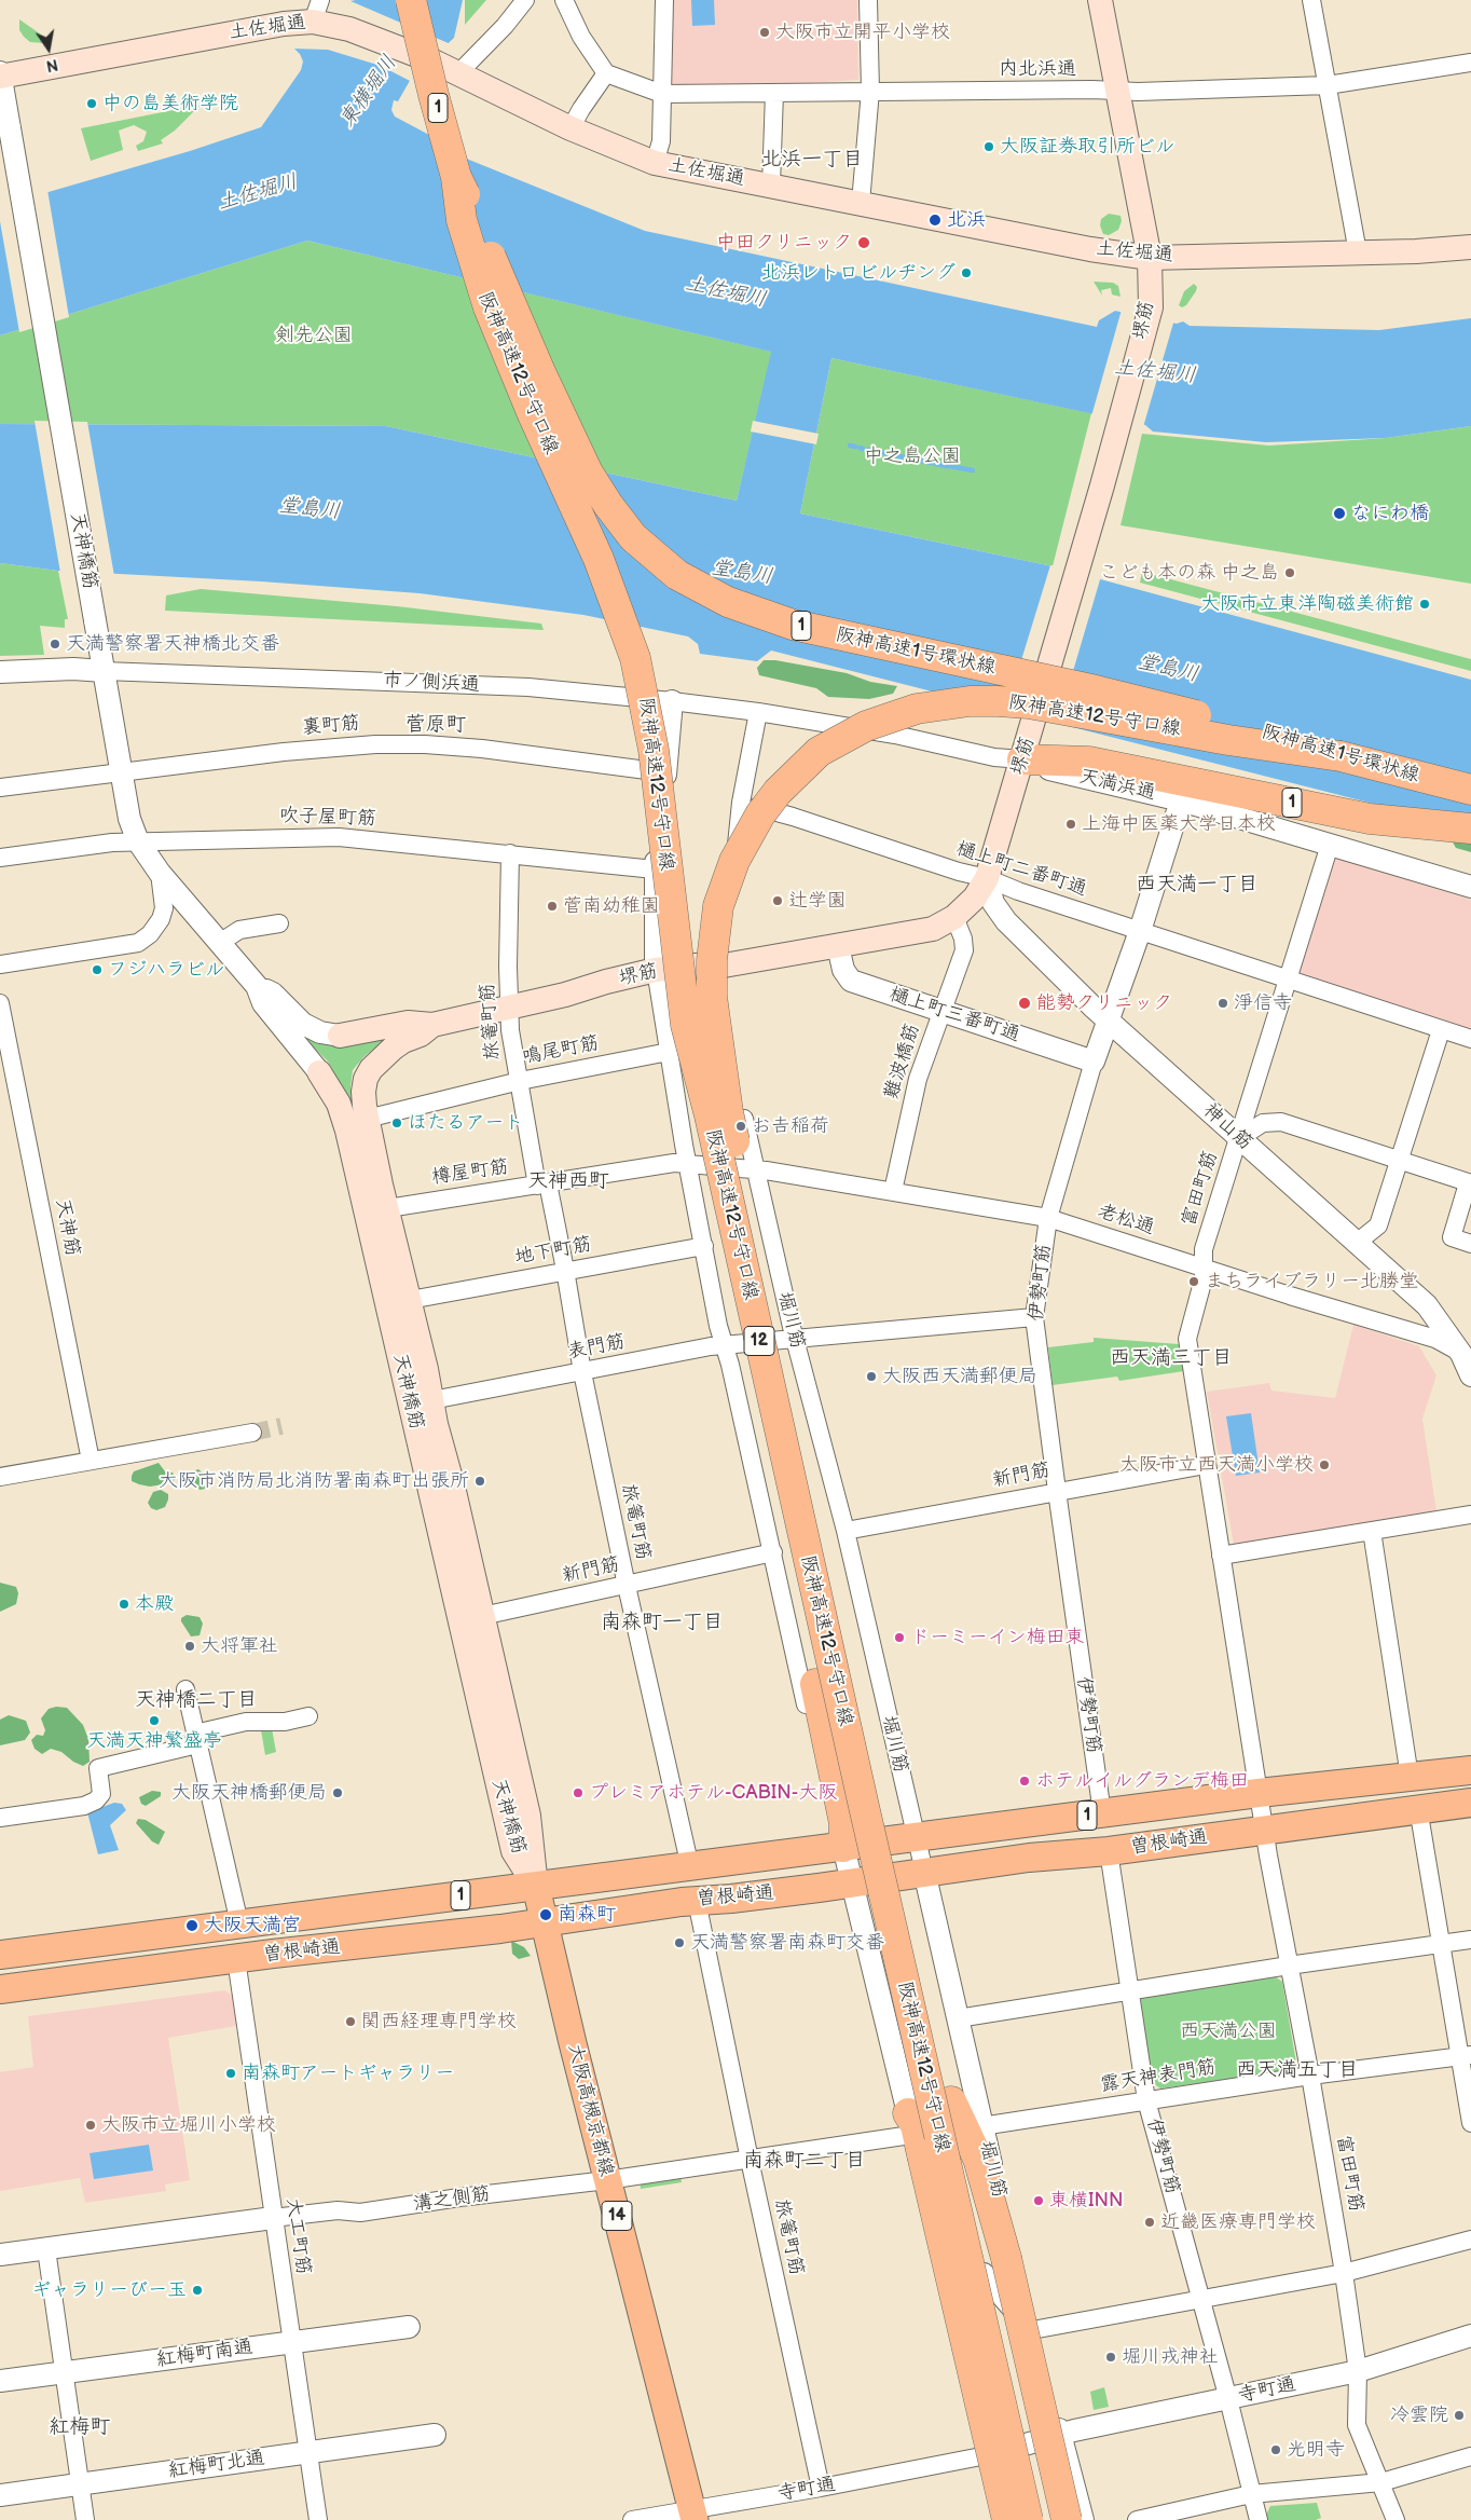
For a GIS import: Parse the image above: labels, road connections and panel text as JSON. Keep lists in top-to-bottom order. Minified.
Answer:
{"streets":{"highway":["1","阪神高速12号守口線","阪神高速1号環状線","12","曽根崎通"],"main road":["土佐堀通","堺筋","天神橋筋","大阪高槻京都線","14"],"street":["内北浜通","市ノ側浜通","裏町筋","天満浜通","吹子屋町筋","樋上町二番町通","樋上町三番町通","旅篭町筋","鳴尾町筋","難波橋筋","神山筋","樽屋町筋","富田町筋","老松通","天神筋","地下町筋","伊勢町筋","堀川筋","表門筋","新門筋","露天神表門筋","溝之側筋","大工町筋","紅梅町南通","寺町通","紅梅町北通"]},"crossings":[["土佐堀通","堺筋"],["土佐堀通","天神橋筋"],["内北浜通","堺筋"],["1","堺筋"],["1","天満浜通"],["堺筋","天神橋筋"],["堺筋","天満浜通"],["堺筋","樋上町二番町通"],["堺筋","樋上町三番町通"],["堺筋","旅篭町筋"],["堺筋","鳴尾町筋"],["堺筋","難波橋筋"],["堺筋","神山筋"],["堺筋","堀川筋"],["阪神高速12号守口線","阪神高速1号環状線"],["天神橋筋","市ノ側浜通"],["天神橋筋","裏町筋"],["天神橋筋","吹子屋町筋"],["天神橋筋","鳴尾町筋"],["天神橋筋","樽屋町筋"],["天神橋筋","地下町筋"],["天神橋筋","表門筋"],["天神橋筋","新門筋"],["天神橋筋","曽根崎通"],["天神橋筋","大阪高槻京都線"],["市ノ側浜通","天満浜通"],["市ノ側浜通","堀川筋"],["天満浜通","富田町筋"],["天満浜通","伊勢町筋"],["天満浜通","堀川筋"],["吹子屋町筋","旅篭町筋"],["樋上町二番町通","神山筋"],["樋上町二番町通","富田町筋"],["樋上町二番町通","伊勢町筋"],["樋上町二番町通","堀川筋"],["樋上町三番町通","難波橋筋"],["樋上町三番町通","伊勢町筋"],["旅篭町筋","鳴尾町筋"],["旅篭町筋","樽屋町筋"],["旅篭町筋","地下町筋"],["旅篭町筋","表門筋"],["旅篭町筋","新門筋"],["旅篭町筋","曽根崎通"],["旅篭町筋","溝之側筋"],["旅篭町筋","寺町通"],["難波橋筋","老松通"],["神山筋","富田町筋"],["神山筋","老松通"],["神山筋","伊勢町筋"],["樽屋町筋","老松通"],["富田町筋","老松通"],["富田町筋","新門筋"],["富田町筋","曽根崎通"],["富田町筋","露天神表門筋"],["富田町筋","寺町通"],["老松通","伊勢町筋"],["老松通","堀川筋"],["伊勢町筋","表門筋"],["伊勢町筋","新門筋"],["伊勢町筋","曽根崎通"],["伊勢町筋","露天神表門筋"],["伊勢町筋","寺町通"],["堀川筋","表門筋"],["堀川筋","新門筋"],["堀川筋","曽根崎通"],["堀川筋","露天神表門筋"],["堀川筋","寺町通"],["曽根崎通","大阪高槻京都線"],["曽根崎通","大工町筋"],["大阪高槻京都線","溝之側筋"],["大阪高槻京都線","寺町通"],["溝之側筋","大工町筋"],["大工町筋","紅梅町南通"],["大工町筋","紅梅町北通"]],"districts":["北浜一丁目","菅原町","西天満一丁目","天神西町","西天満三丁目","南森町一丁目","天神橋二丁目","西天満五丁目","南森町二丁目","紅梅町"],"water":["東横堀川","土佐堀川","堂島川"],"parks":["剣先公園","中之島公園","西天満公園"],"places":["大阪市立開平小学校","中の島美術学院","大阪証券取引所ビル","北浜","中田クリニック","北浜レトロビルヂング","なにわ橋","こども本の森 中之島","大阪市立東洋陶磁美術館","天満警察署天神橋北交番","上海中医薬大学日本校","辻学園","菅南幼稚園","フジハラビル","能勢クリニック","淨信寺","ほたるアート","お𠮷稲荷","まちライブラリー北勝堂","大阪西天満郵便局","大阪市立西天満小学校","大阪市消防局北消防署南森町出張所","本殿","ドーミーイン梅田東","大将軍社","天満天神繁盛亭","ホテルイルグランデ梅田","大阪天神橋郵便局","プレミアホテル-CABIN-大阪","南森町","大阪天満宮","天満警察署南森町交番","関西経理専門学校","南森町アートギャラリー","大阪市立堀川小学校","東横INN","近畿医療専門学校","ギャラリーびー玉","堀川戎神社","冷雲院","光明寺"],"north":"bottom"}
